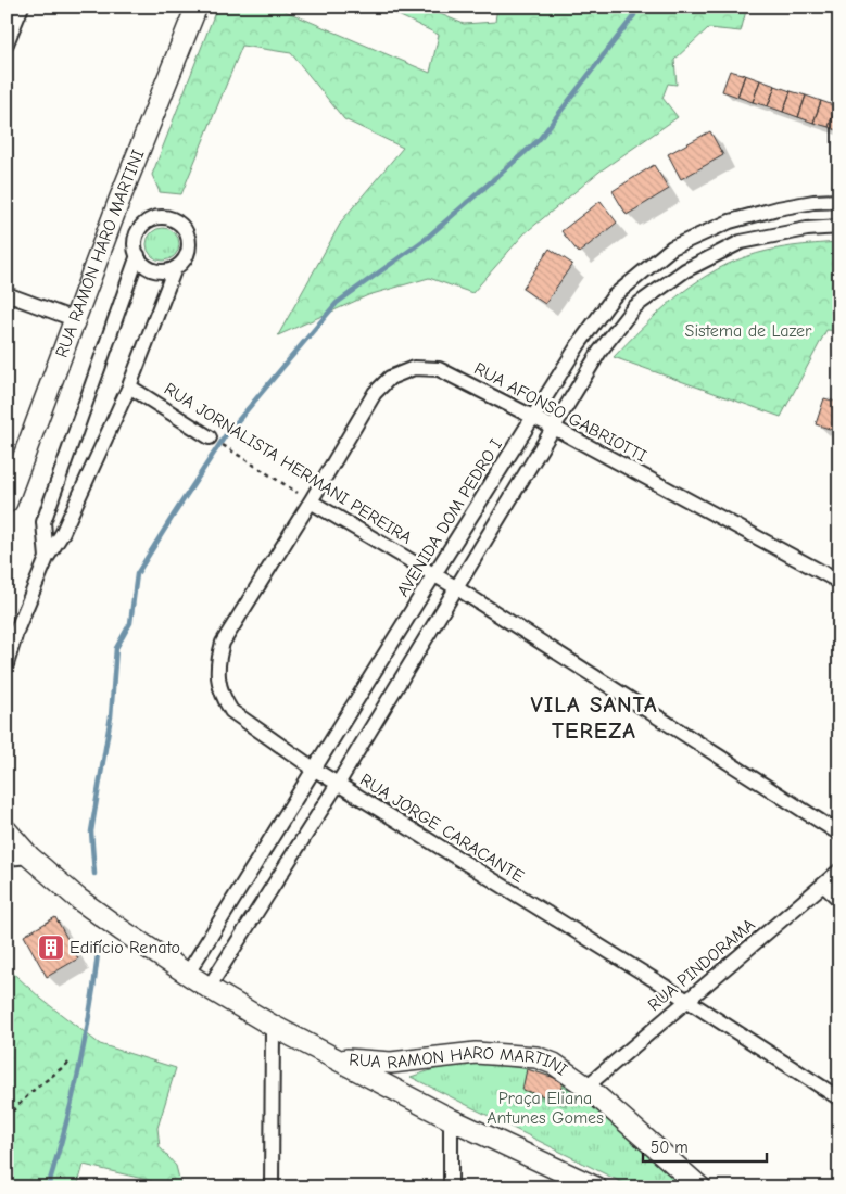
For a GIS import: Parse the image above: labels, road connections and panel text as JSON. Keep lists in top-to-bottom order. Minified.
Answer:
{"streets":{"main road":["RUA RAMON HARO MARTINI"],"street":["RUA AFONSO GABRIOTTI","RUA JORNALISTA HERMANI PEREIRA","AVENIDA DOM PEDRO I","RUA JORGE CARACANTE","RUA PINDORAMA"]},"crossings":[["RUA RAMON HARO MARTINI","AVENIDA DOM PEDRO I"],["RUA RAMON HARO MARTINI","RUA PINDORAMA"],["RUA AFONSO GABRIOTTI","RUA JORNALISTA HERMANI PEREIRA"],["RUA AFONSO GABRIOTTI","AVENIDA DOM PEDRO I"],["RUA AFONSO GABRIOTTI","RUA JORGE CARACANTE"],["RUA JORNALISTA HERMANI PEREIRA","AVENIDA DOM PEDRO I"],["RUA JORNALISTA HERMANI PEREIRA","RUA JORGE CARACANTE"],["AVENIDA DOM PEDRO I","RUA JORGE CARACANTE"],["RUA JORGE CARACANTE","RUA PINDORAMA"]],"districts":["VILA SANTA TEREZA"],"parks":["Sistema de Lazer","Praça Eliana Antunes Gomes"],"places":{"building":["Edifício Renato"]},"scale_bar":"50 m"}
